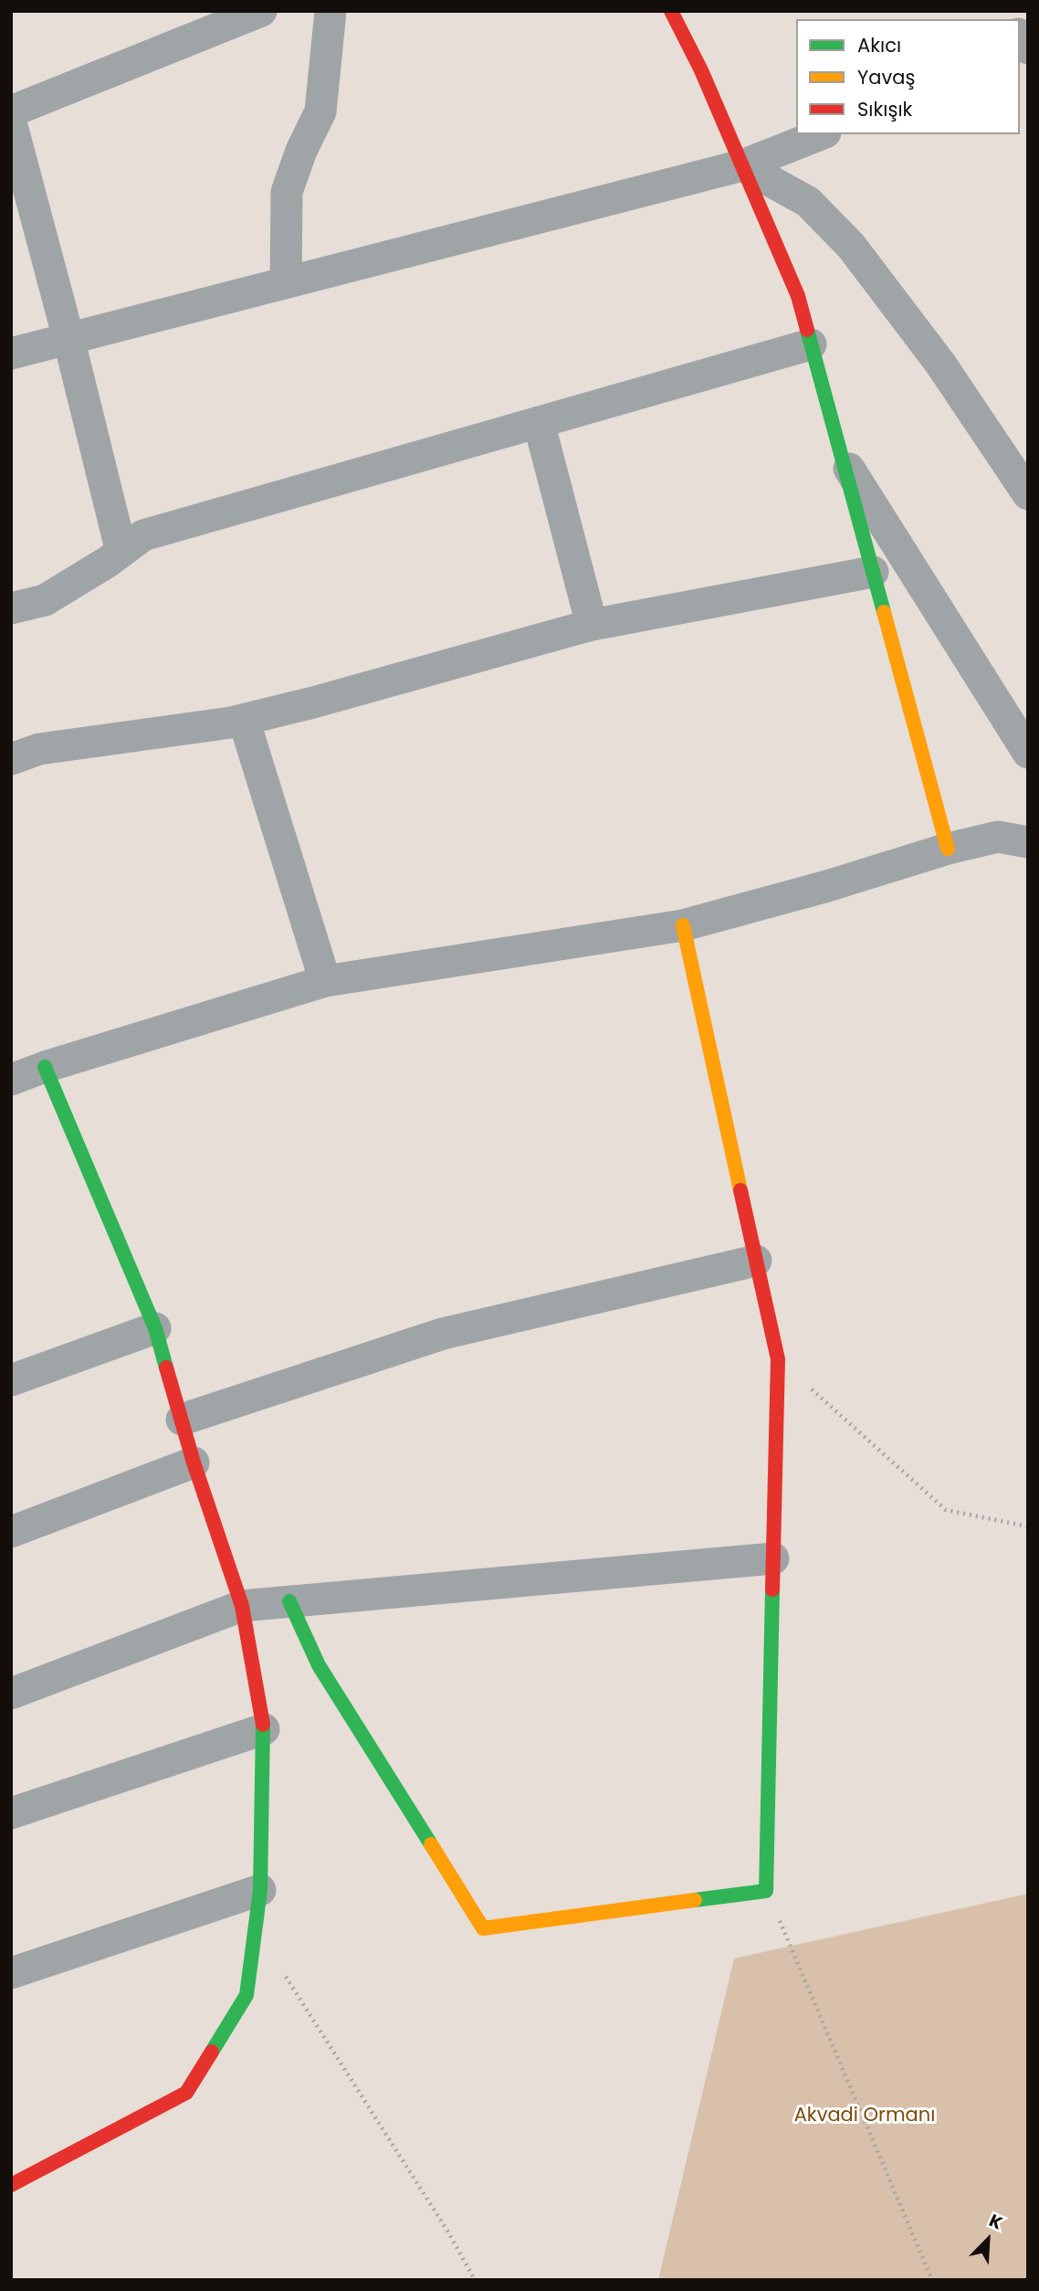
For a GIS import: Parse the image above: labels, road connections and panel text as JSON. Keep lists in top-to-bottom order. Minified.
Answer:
{"parks":["Akvadi Ormanı"],"legend":["Akıcı","Yavaş","Sıkışık"],"north":"top right"}
